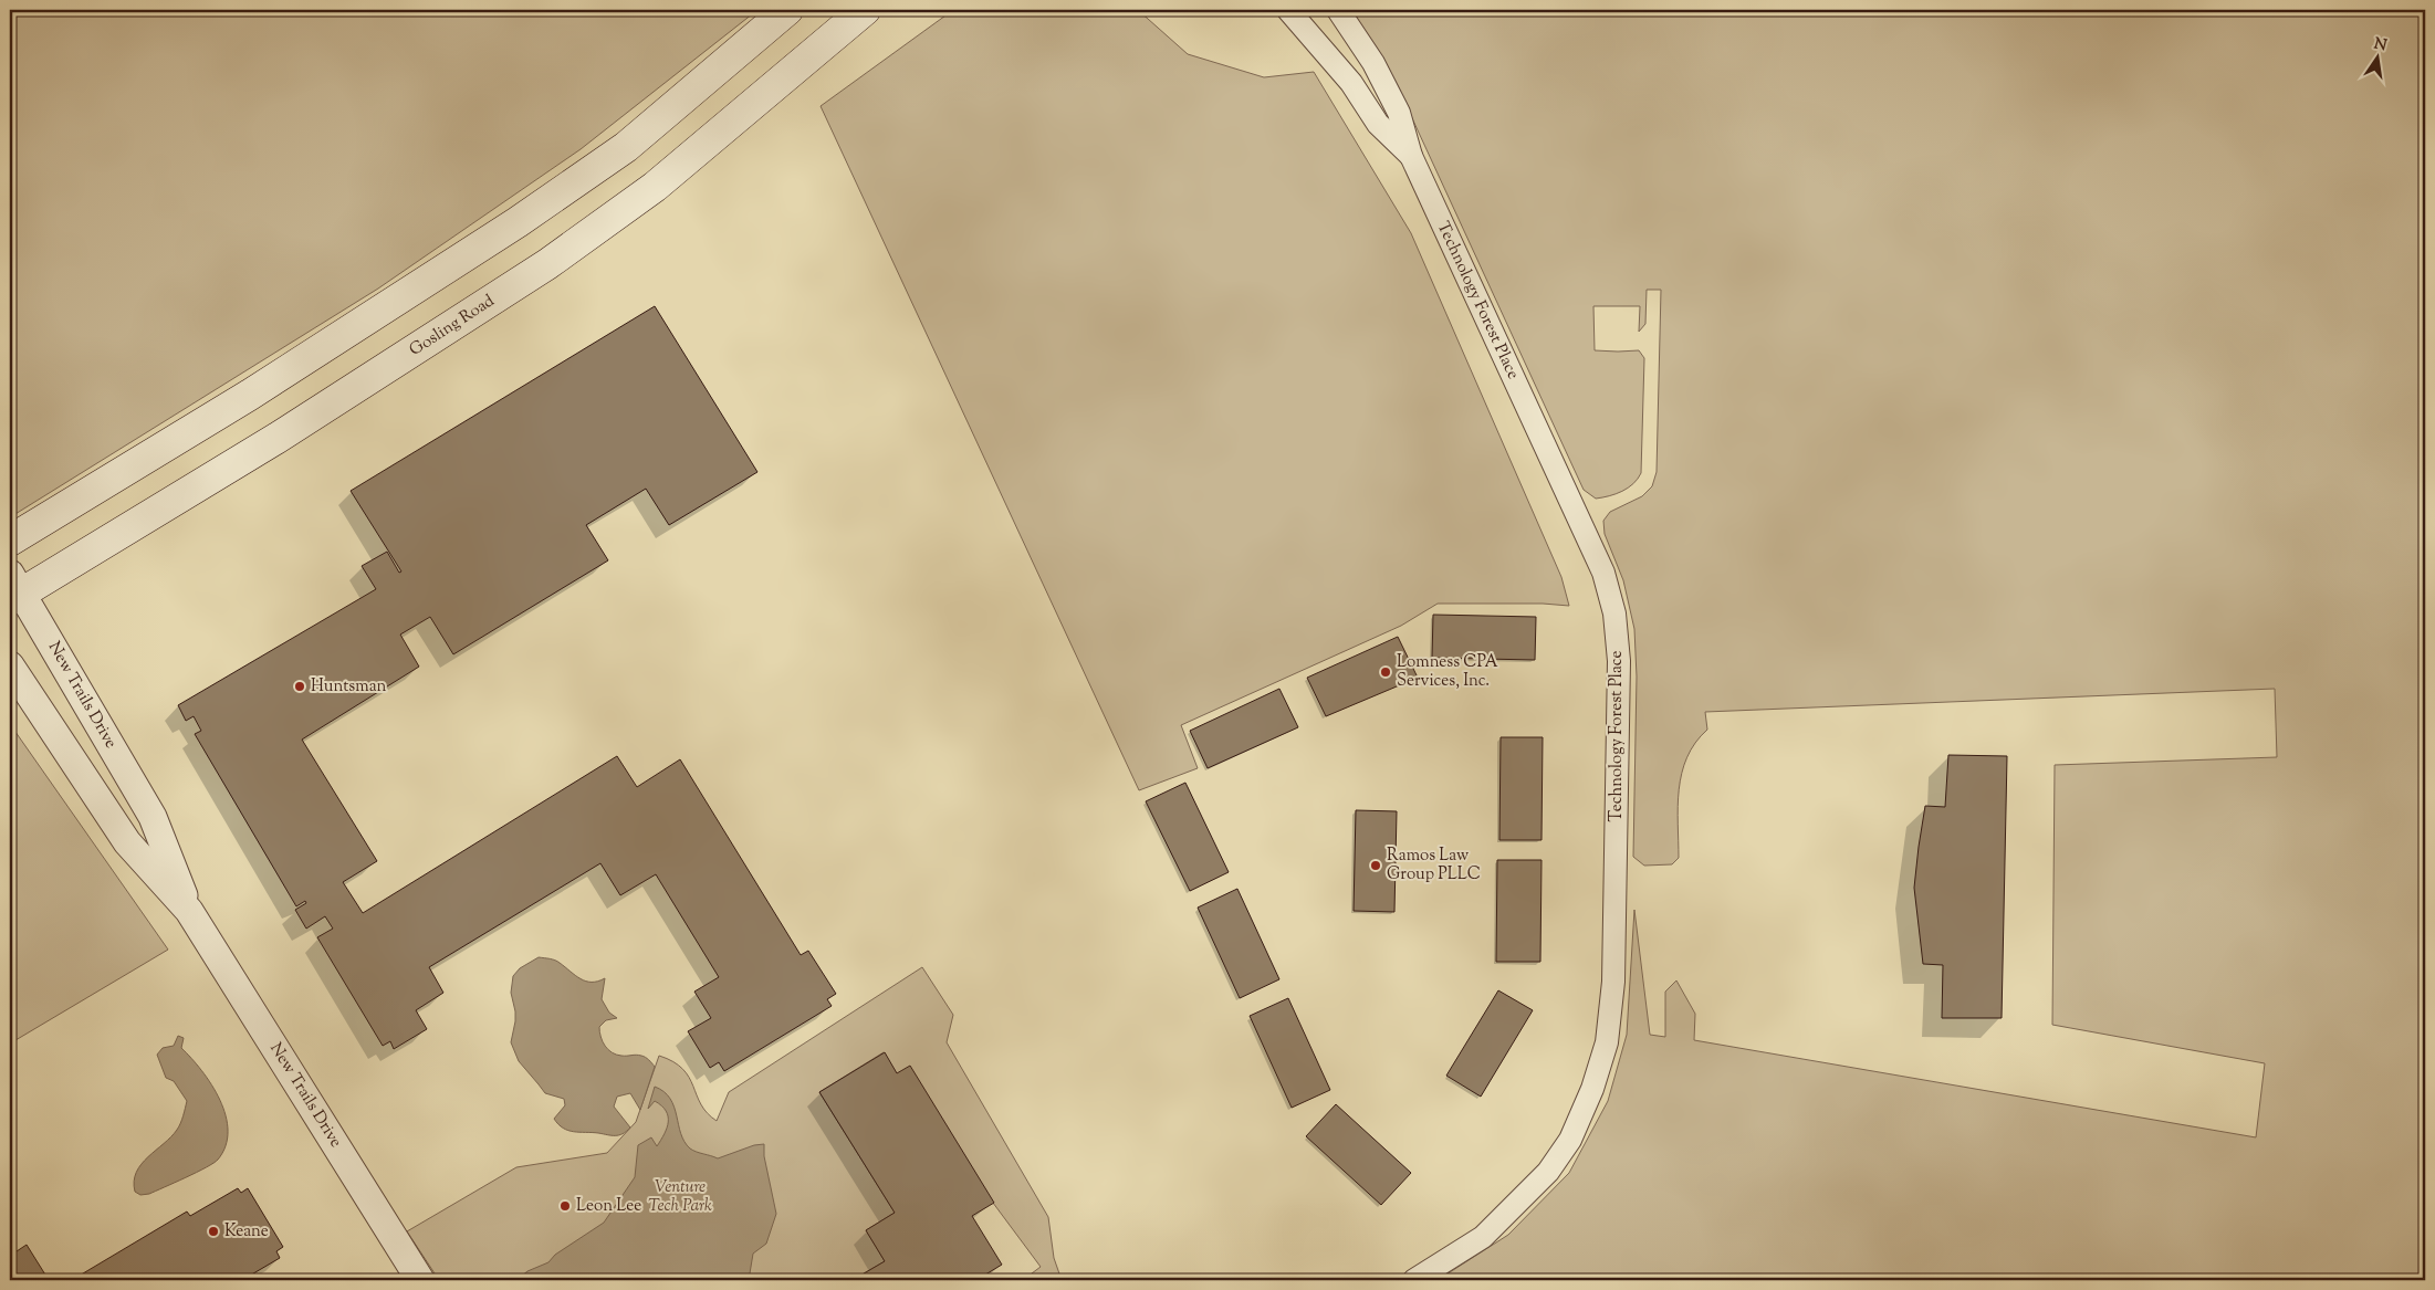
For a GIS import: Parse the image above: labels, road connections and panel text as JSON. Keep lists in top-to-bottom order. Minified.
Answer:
{"streets":{"main road":["Gosling Road"],"street":["Technology Forest Place","New Trails Drive"]},"crossings":[["Gosling Road","New Trails Drive"]],"parks":["Venture Tech Park"],"places":["Lomness CPA Services, Inc.","Huntsman","Ramos Law Group PLLC","Leon Lee","Keane"],"north":"top"}
